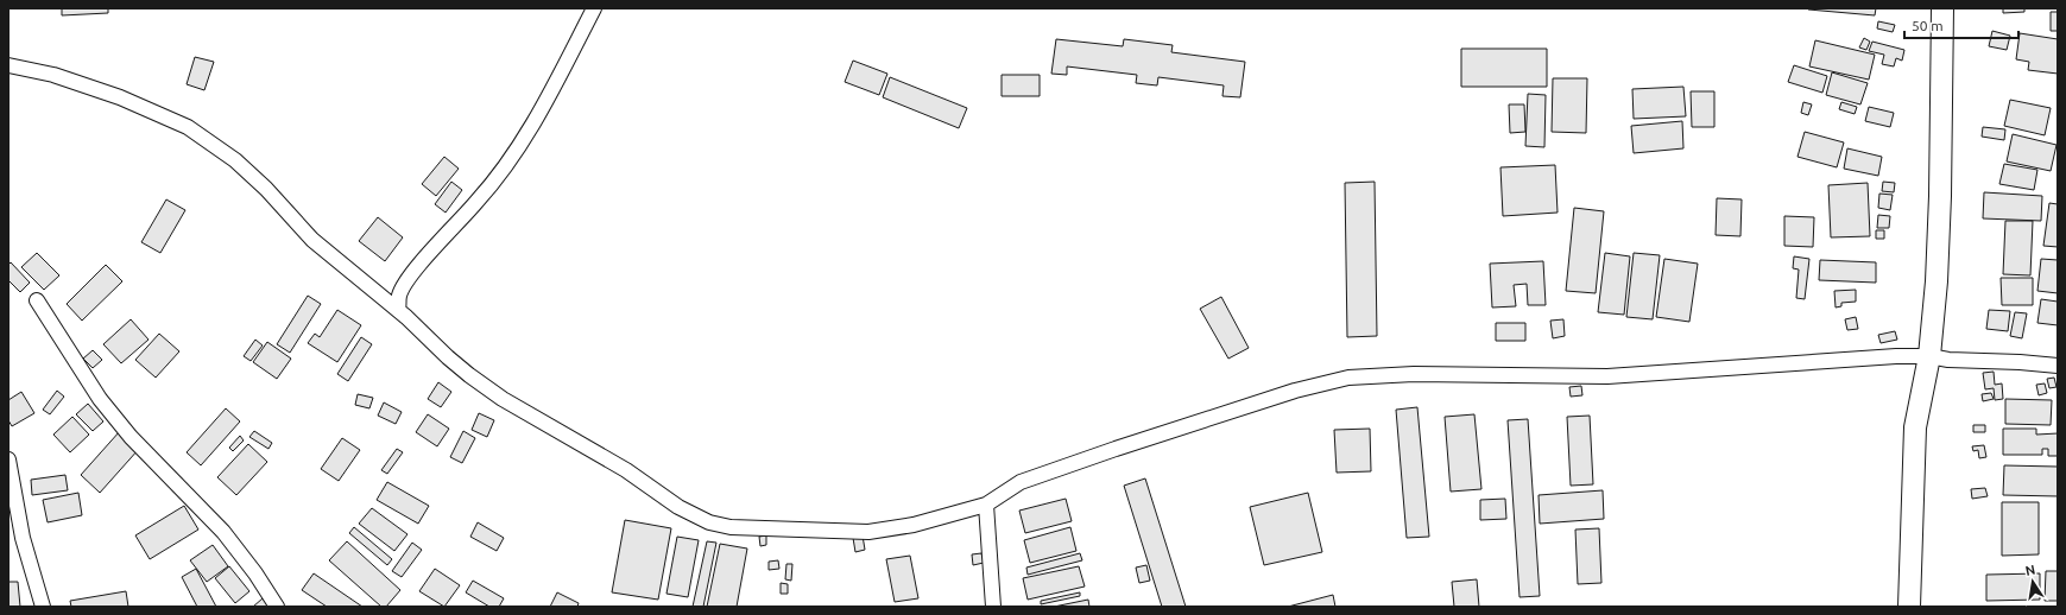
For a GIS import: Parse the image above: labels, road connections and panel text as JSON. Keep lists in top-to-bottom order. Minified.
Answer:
{"scale_bar":"50 m","north":"top"}
